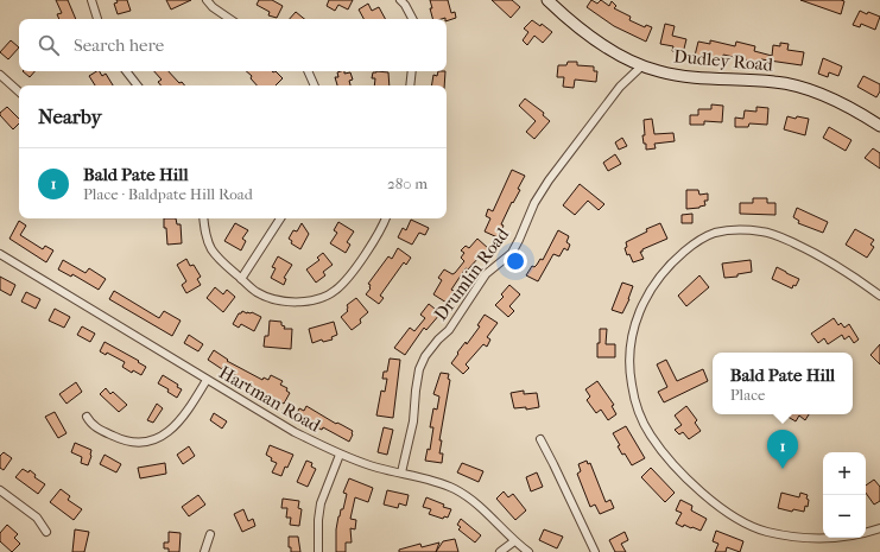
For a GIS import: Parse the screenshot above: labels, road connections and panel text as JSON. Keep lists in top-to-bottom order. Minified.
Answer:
{"streets":{"street":["Dudley Road","Drumlin Road","Hartman Road"]},"crossings":[["Dudley Road","Drumlin Road"],["Drumlin Road","Hartman Road"]],"page":{"search":"Search here","heading":"Nearby","list":[{"mark":"1","name":"Bald Pate Hill","note":"Place · Baldpate Hill Road","value":"280 m"}],"popup":["Bald Pate Hill","Place"],"pins":"1","map_buttons":["+","−"]}}
